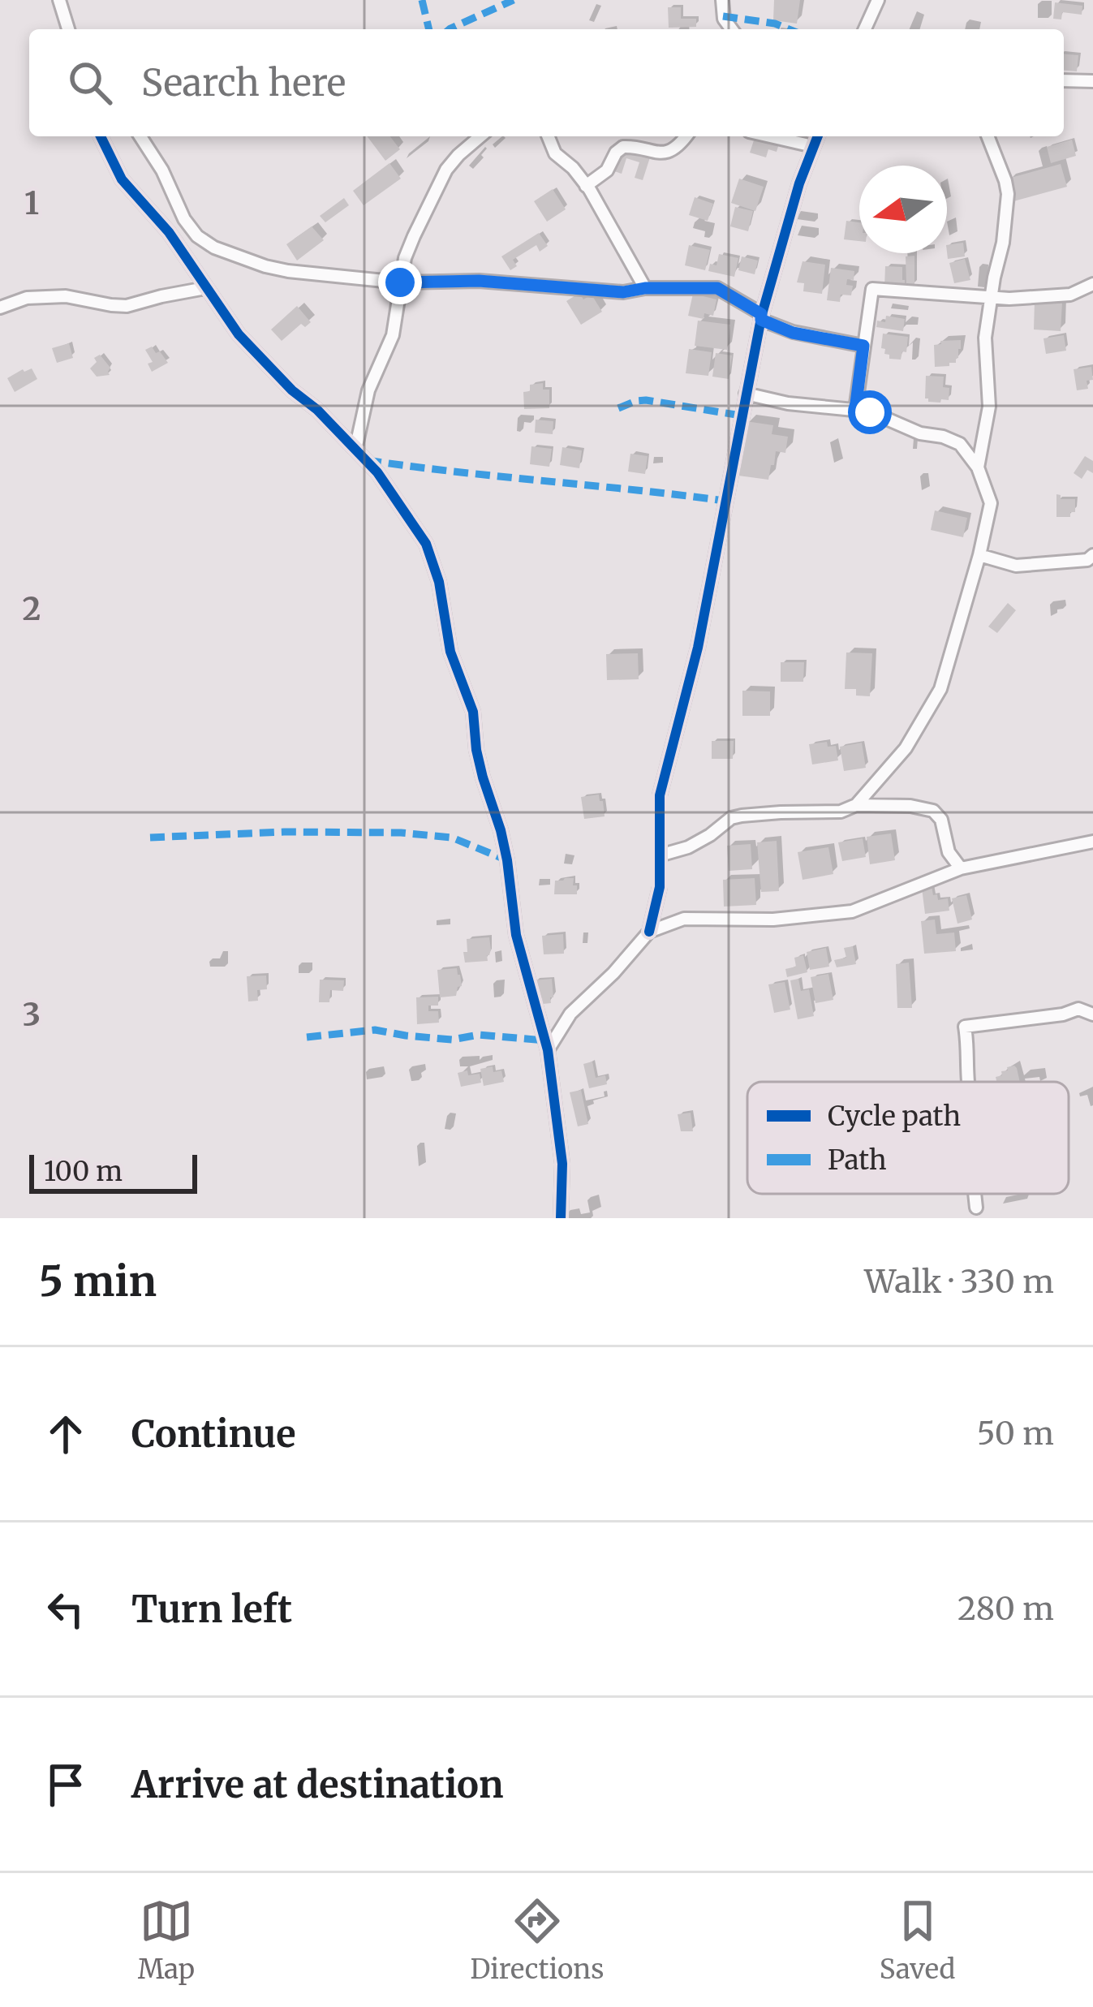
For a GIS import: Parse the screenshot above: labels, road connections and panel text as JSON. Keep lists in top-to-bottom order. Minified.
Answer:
{"legend":["Cycle path","Path"],"scale_bar":"100 m","north":"left","page":{"search":"Search here","scale":"100 m","heading":["5 min","Walk · 330 m"],"list":[["Continue","50 m"],["Turn left","280 m"],"Arrive at destination"],"nav":["Map","Directions","Saved"]},"grid":{"rows":["1","2","3"]}}
